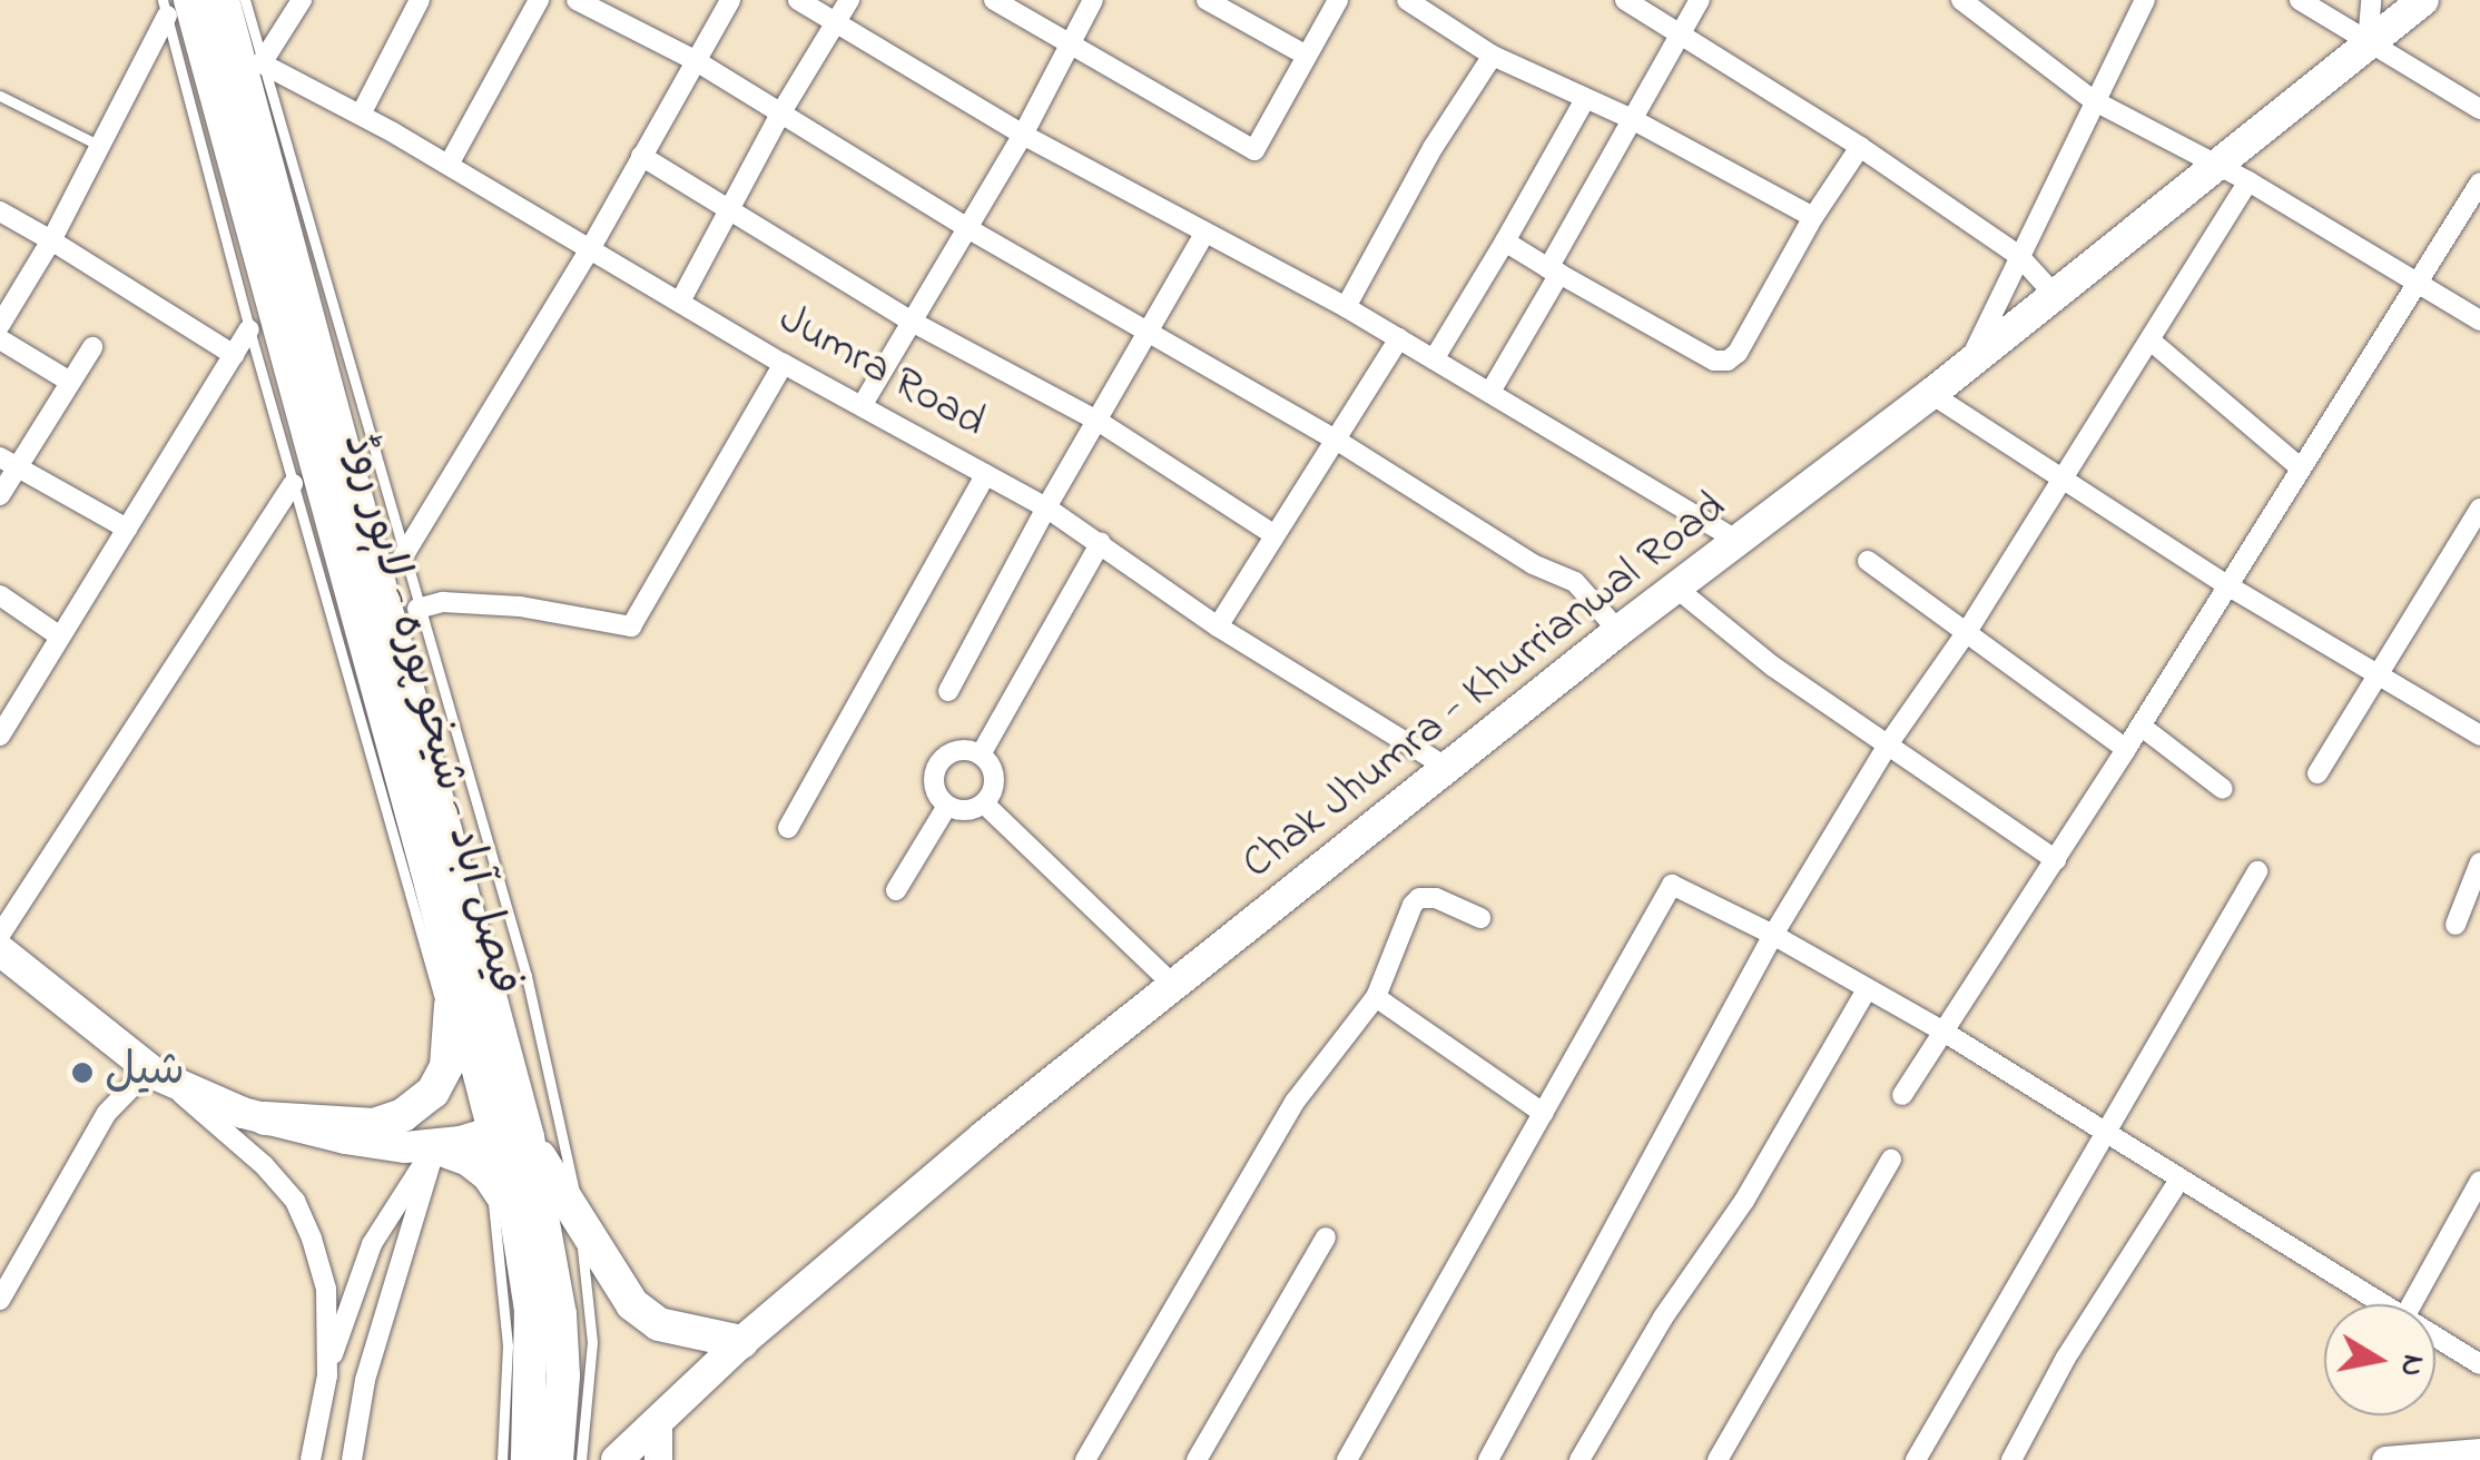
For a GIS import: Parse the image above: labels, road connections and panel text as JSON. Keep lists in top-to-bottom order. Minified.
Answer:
{"streets":{"highway":["فیصل آباد - شیخو پورہ - لاہور روڈ"],"main road":["Chak Jhumra - Khurrianwal Road"],"street":["Jumra Road"]},"crossings":[["Jumra Road","Chak Jhumra - Khurrianwal Road"]],"places":["شیل"],"north":"right"}
